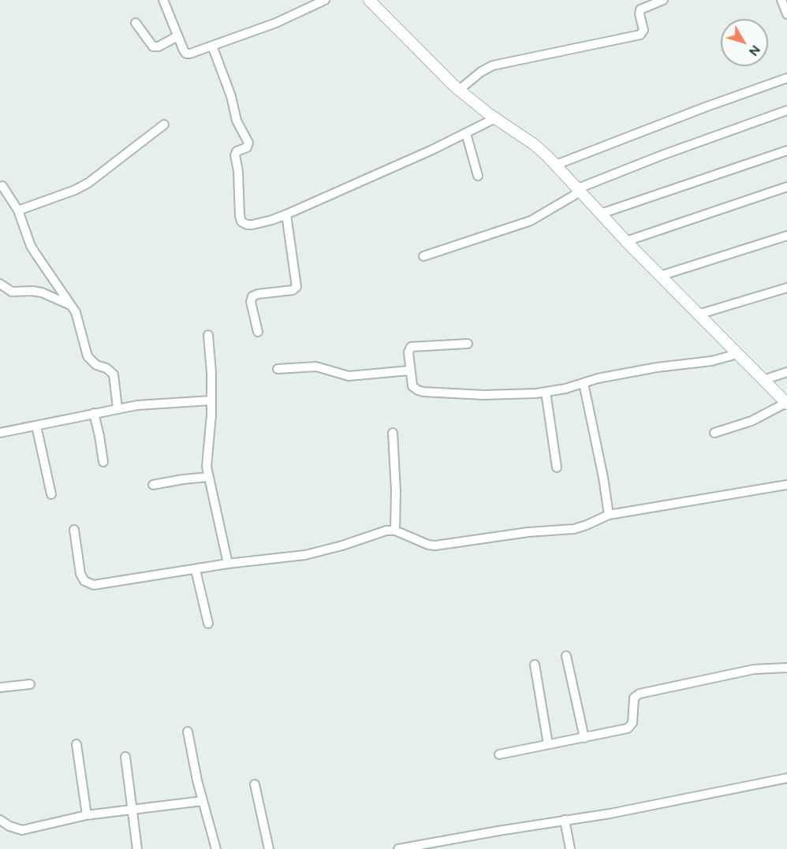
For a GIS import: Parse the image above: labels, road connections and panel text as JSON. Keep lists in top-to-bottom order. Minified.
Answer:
{"north":"bottom right"}
